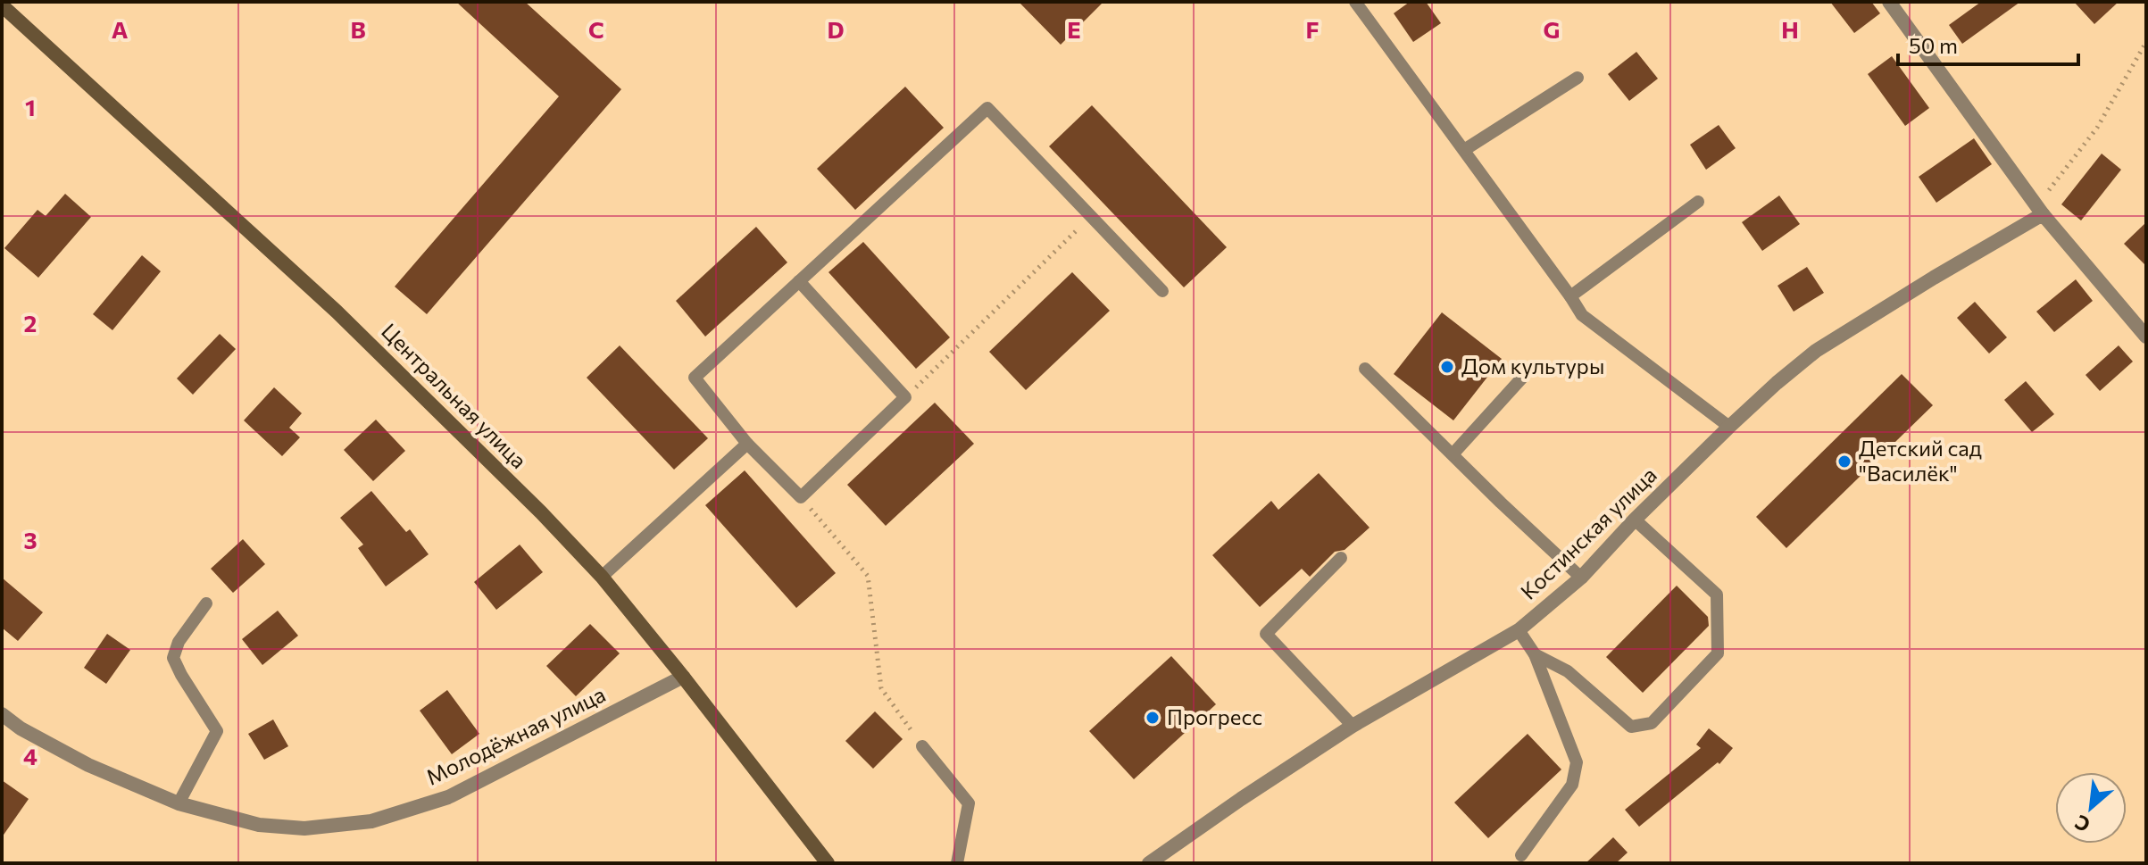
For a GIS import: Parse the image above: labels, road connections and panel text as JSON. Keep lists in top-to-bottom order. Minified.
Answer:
{"streets":{"street":["Центральная улица","Костинская улица","Молодёжная улица"]},"crossings":[["Центральная улица","Молодёжная улица"]],"places":["Дом культуры","Детский сад \"Василёк\"","Прогресс"],"scale_bar":"50 m","north":"bottom left","grid":{"columns":["A","B","C","D","E","F","G","H"],"rows":["1","2","3","4"]}}
